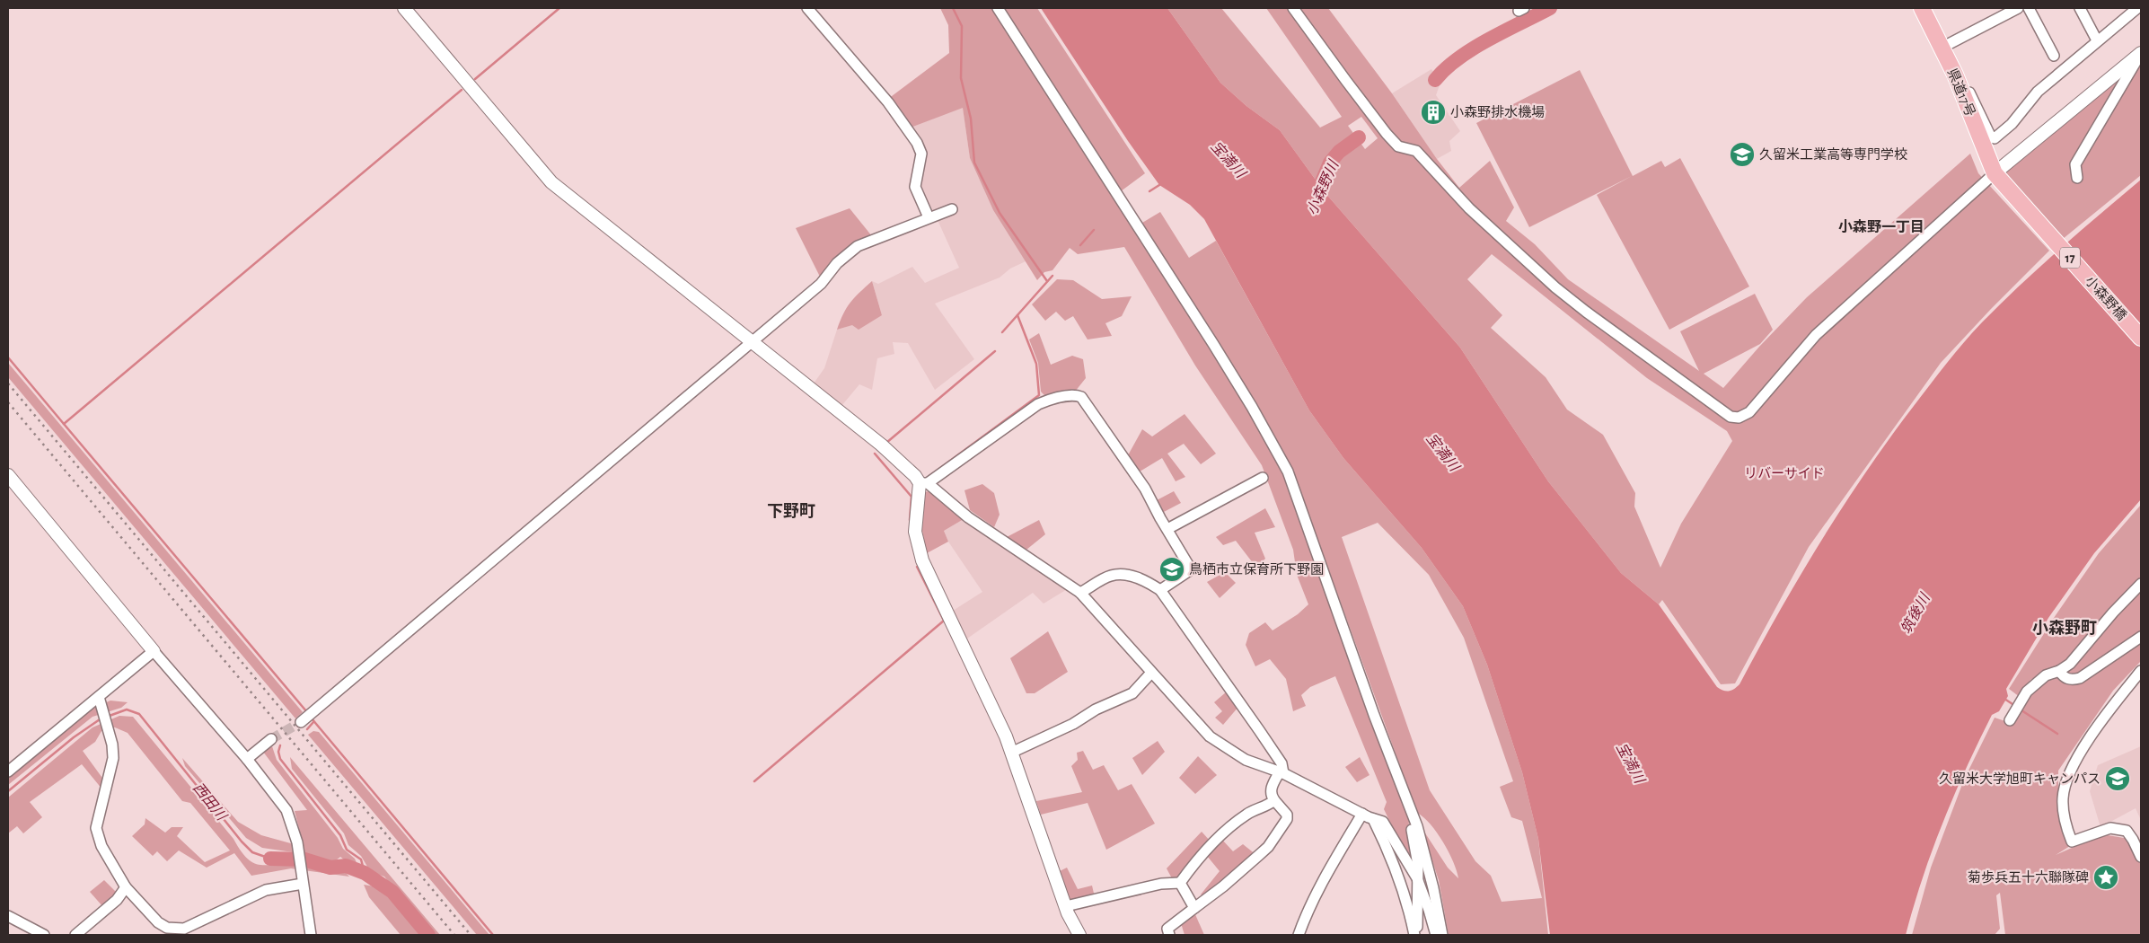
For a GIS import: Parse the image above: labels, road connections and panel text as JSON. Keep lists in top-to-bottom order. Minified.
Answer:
{"streets":{"main road":["県道17号","17","小森野橋"]},"crossings":[["県道17号","小森野橋"]],"districts":["小森野一丁目","下野町","小森野町"],"water":["宝満川","小森野川","筑後川","西田川"],"parks":["リバーサイド"],"places":{"building":["小森野排水機場"],"school or university":["久留米工業高等専門学校","鳥栖市立保育所下野園","久留米大学旭町キャンパス"],"place":["菊歩兵五十六聯隊碑"]}}
